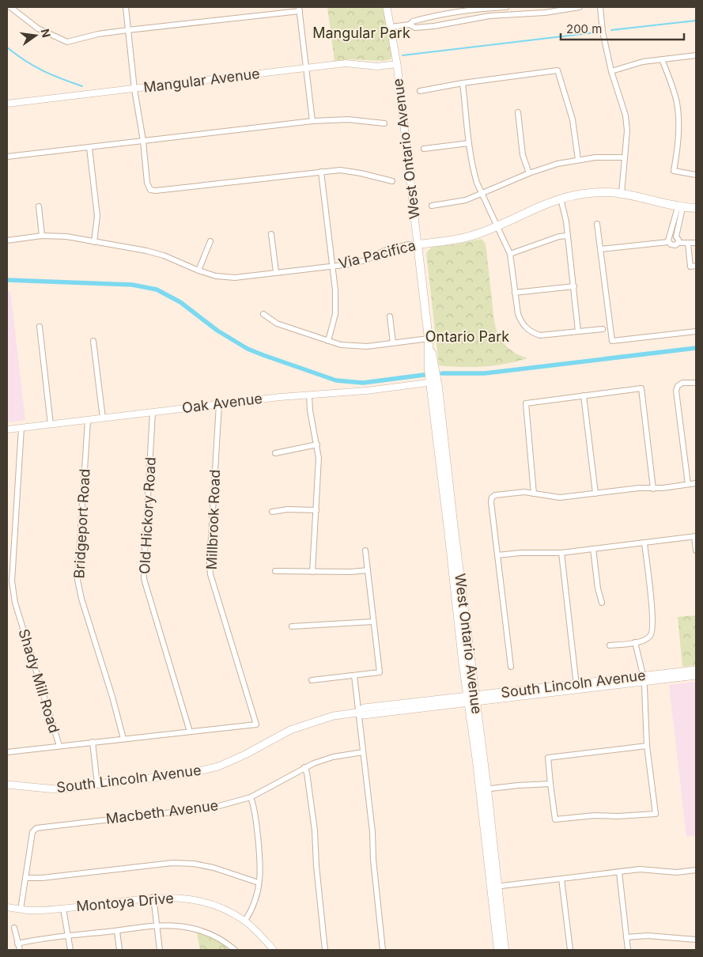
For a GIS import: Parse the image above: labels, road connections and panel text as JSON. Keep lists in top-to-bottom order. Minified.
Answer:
{"streets":{"main road":["West Ontario Avenue","Via Pacifica","South Lincoln Avenue"],"street":["Mangular Avenue","Oak Avenue","Old Hickory Road","Millbrook Road","Bridgeport Road","Shady Mill Road","Macbeth Avenue","Montoya Drive"]},"crossings":[["Mangular Avenue","West Ontario Avenue"],["West Ontario Avenue","Via Pacifica"],["West Ontario Avenue","Oak Avenue"],["West Ontario Avenue","South Lincoln Avenue"],["Oak Avenue","Old Hickory Road"],["Oak Avenue","Millbrook Road"],["Oak Avenue","Bridgeport Road"],["Oak Avenue","Shady Mill Road"],["Old Hickory Road","Millbrook Road"],["Macbeth Avenue","Montoya Drive"]],"parks":["Mangular Park","Ontario Park"],"scale_bar":"200 m","north":"right"}
